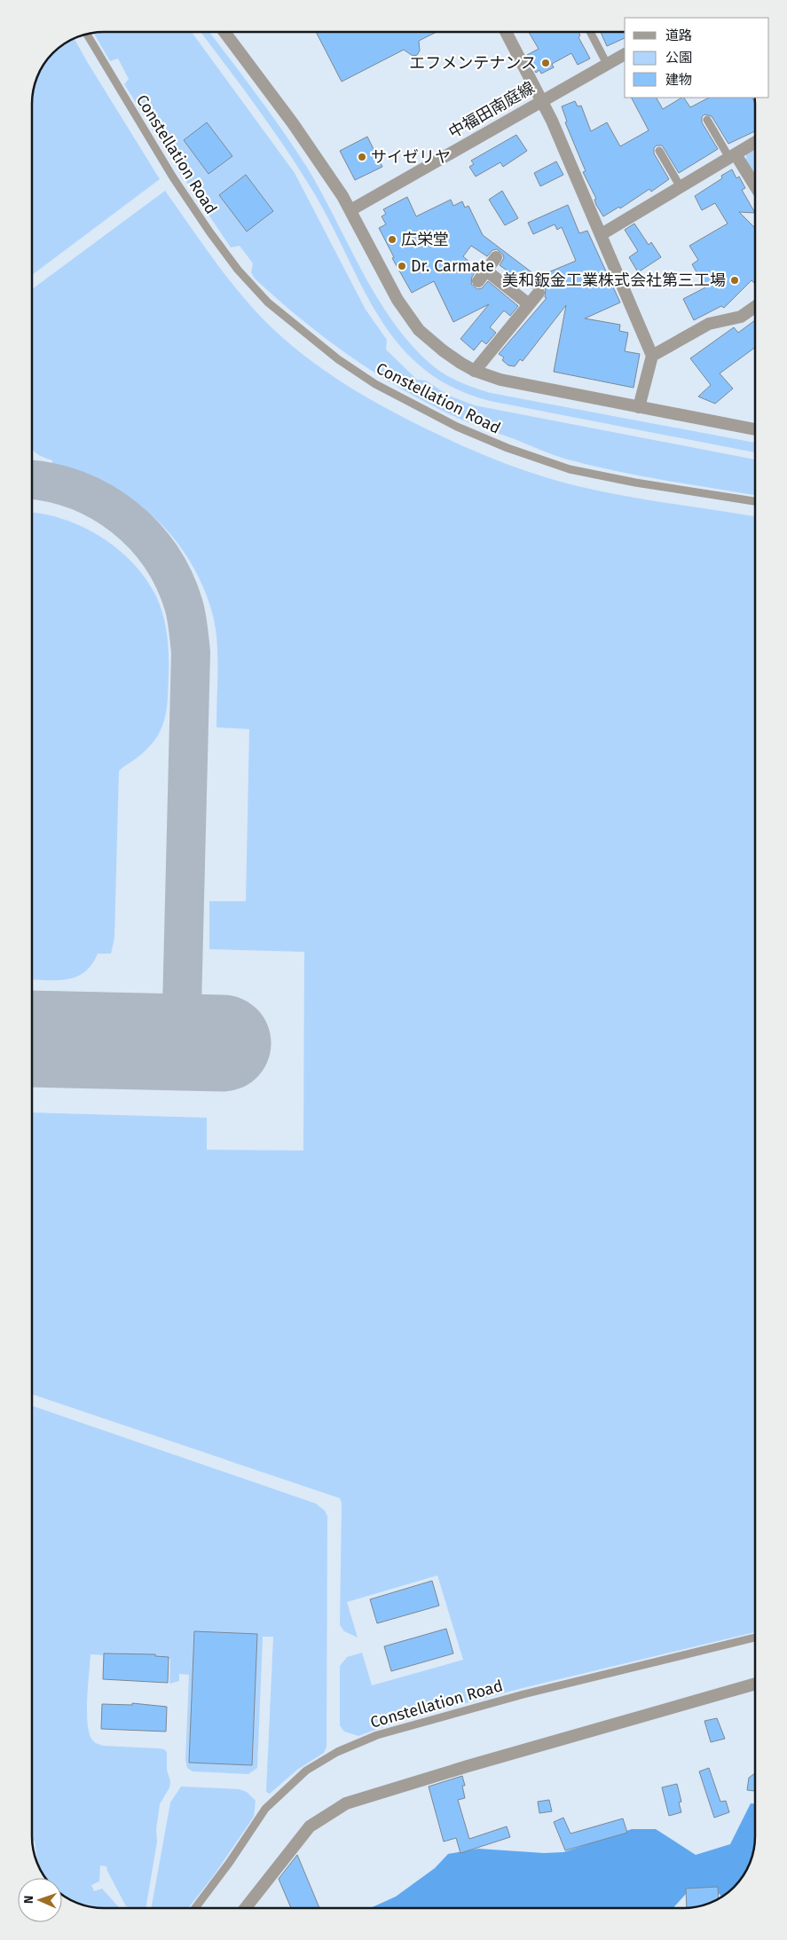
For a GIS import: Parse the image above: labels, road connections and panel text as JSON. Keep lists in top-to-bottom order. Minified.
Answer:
{"streets":{"street":["中福田南庭線"],"lane":["Constellation Road"]},"places":["エフメンテナンス","サイゼリヤ","広栄堂","Dr. Carmate","美和鈑金工業株式会社第三工場"],"legend":["道路","公園","建物"],"north":"left"}
